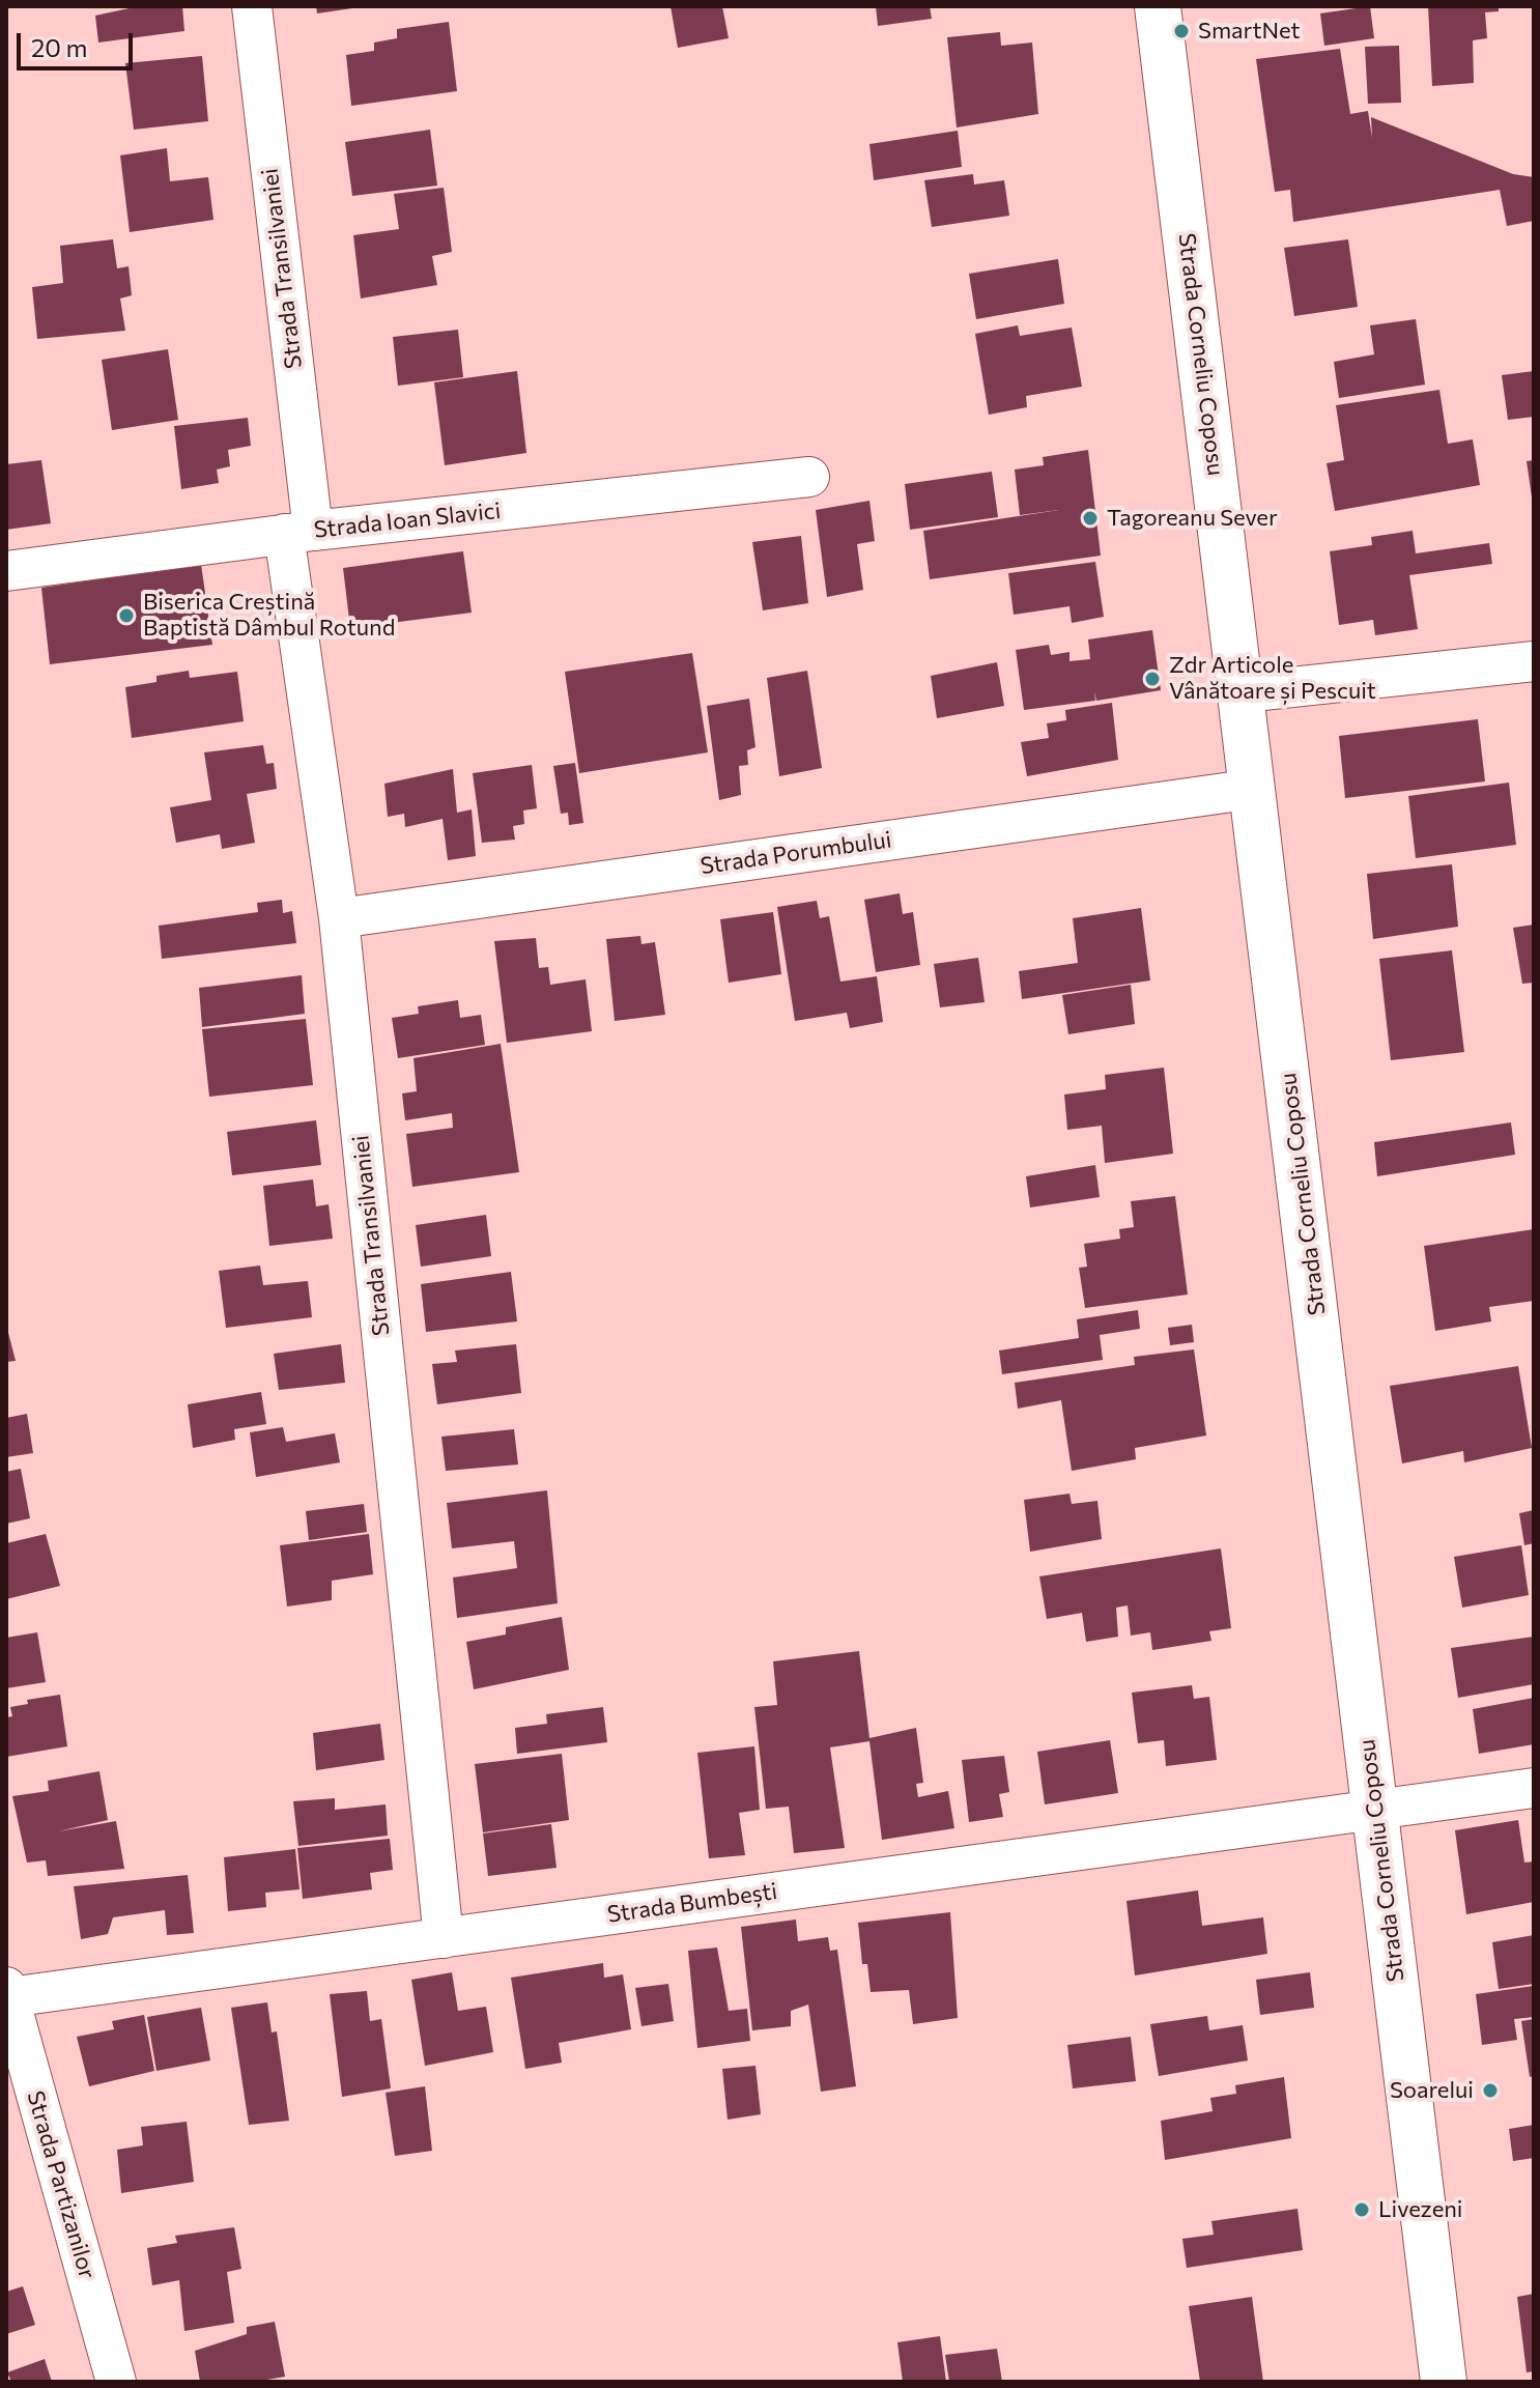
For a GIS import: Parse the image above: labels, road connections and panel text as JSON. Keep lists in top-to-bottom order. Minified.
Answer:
{"streets":{"main road":["Strada Corneliu Coposu"],"street":["Strada Transilvaniei","Strada Ioan Slavici","Strada Porumbului","Strada Bumbești","Strada Partizanilor"]},"crossings":[["Strada Transilvaniei","Strada Ioan Slavici"],["Strada Transilvaniei","Strada Porumbului"],["Strada Transilvaniei","Strada Bumbești"],["Strada Corneliu Coposu","Strada Porumbului"],["Strada Corneliu Coposu","Strada Bumbești"],["Strada Bumbești","Strada Partizanilor"]],"places":["SmartNet","Tagoreanu Sever","Biserica Creștină Baptistă Dâmbul Rotund","Zdr Articole Vânătoare și Pescuit","Soarelui","Livezeni"],"scale_bar":"20 m"}
